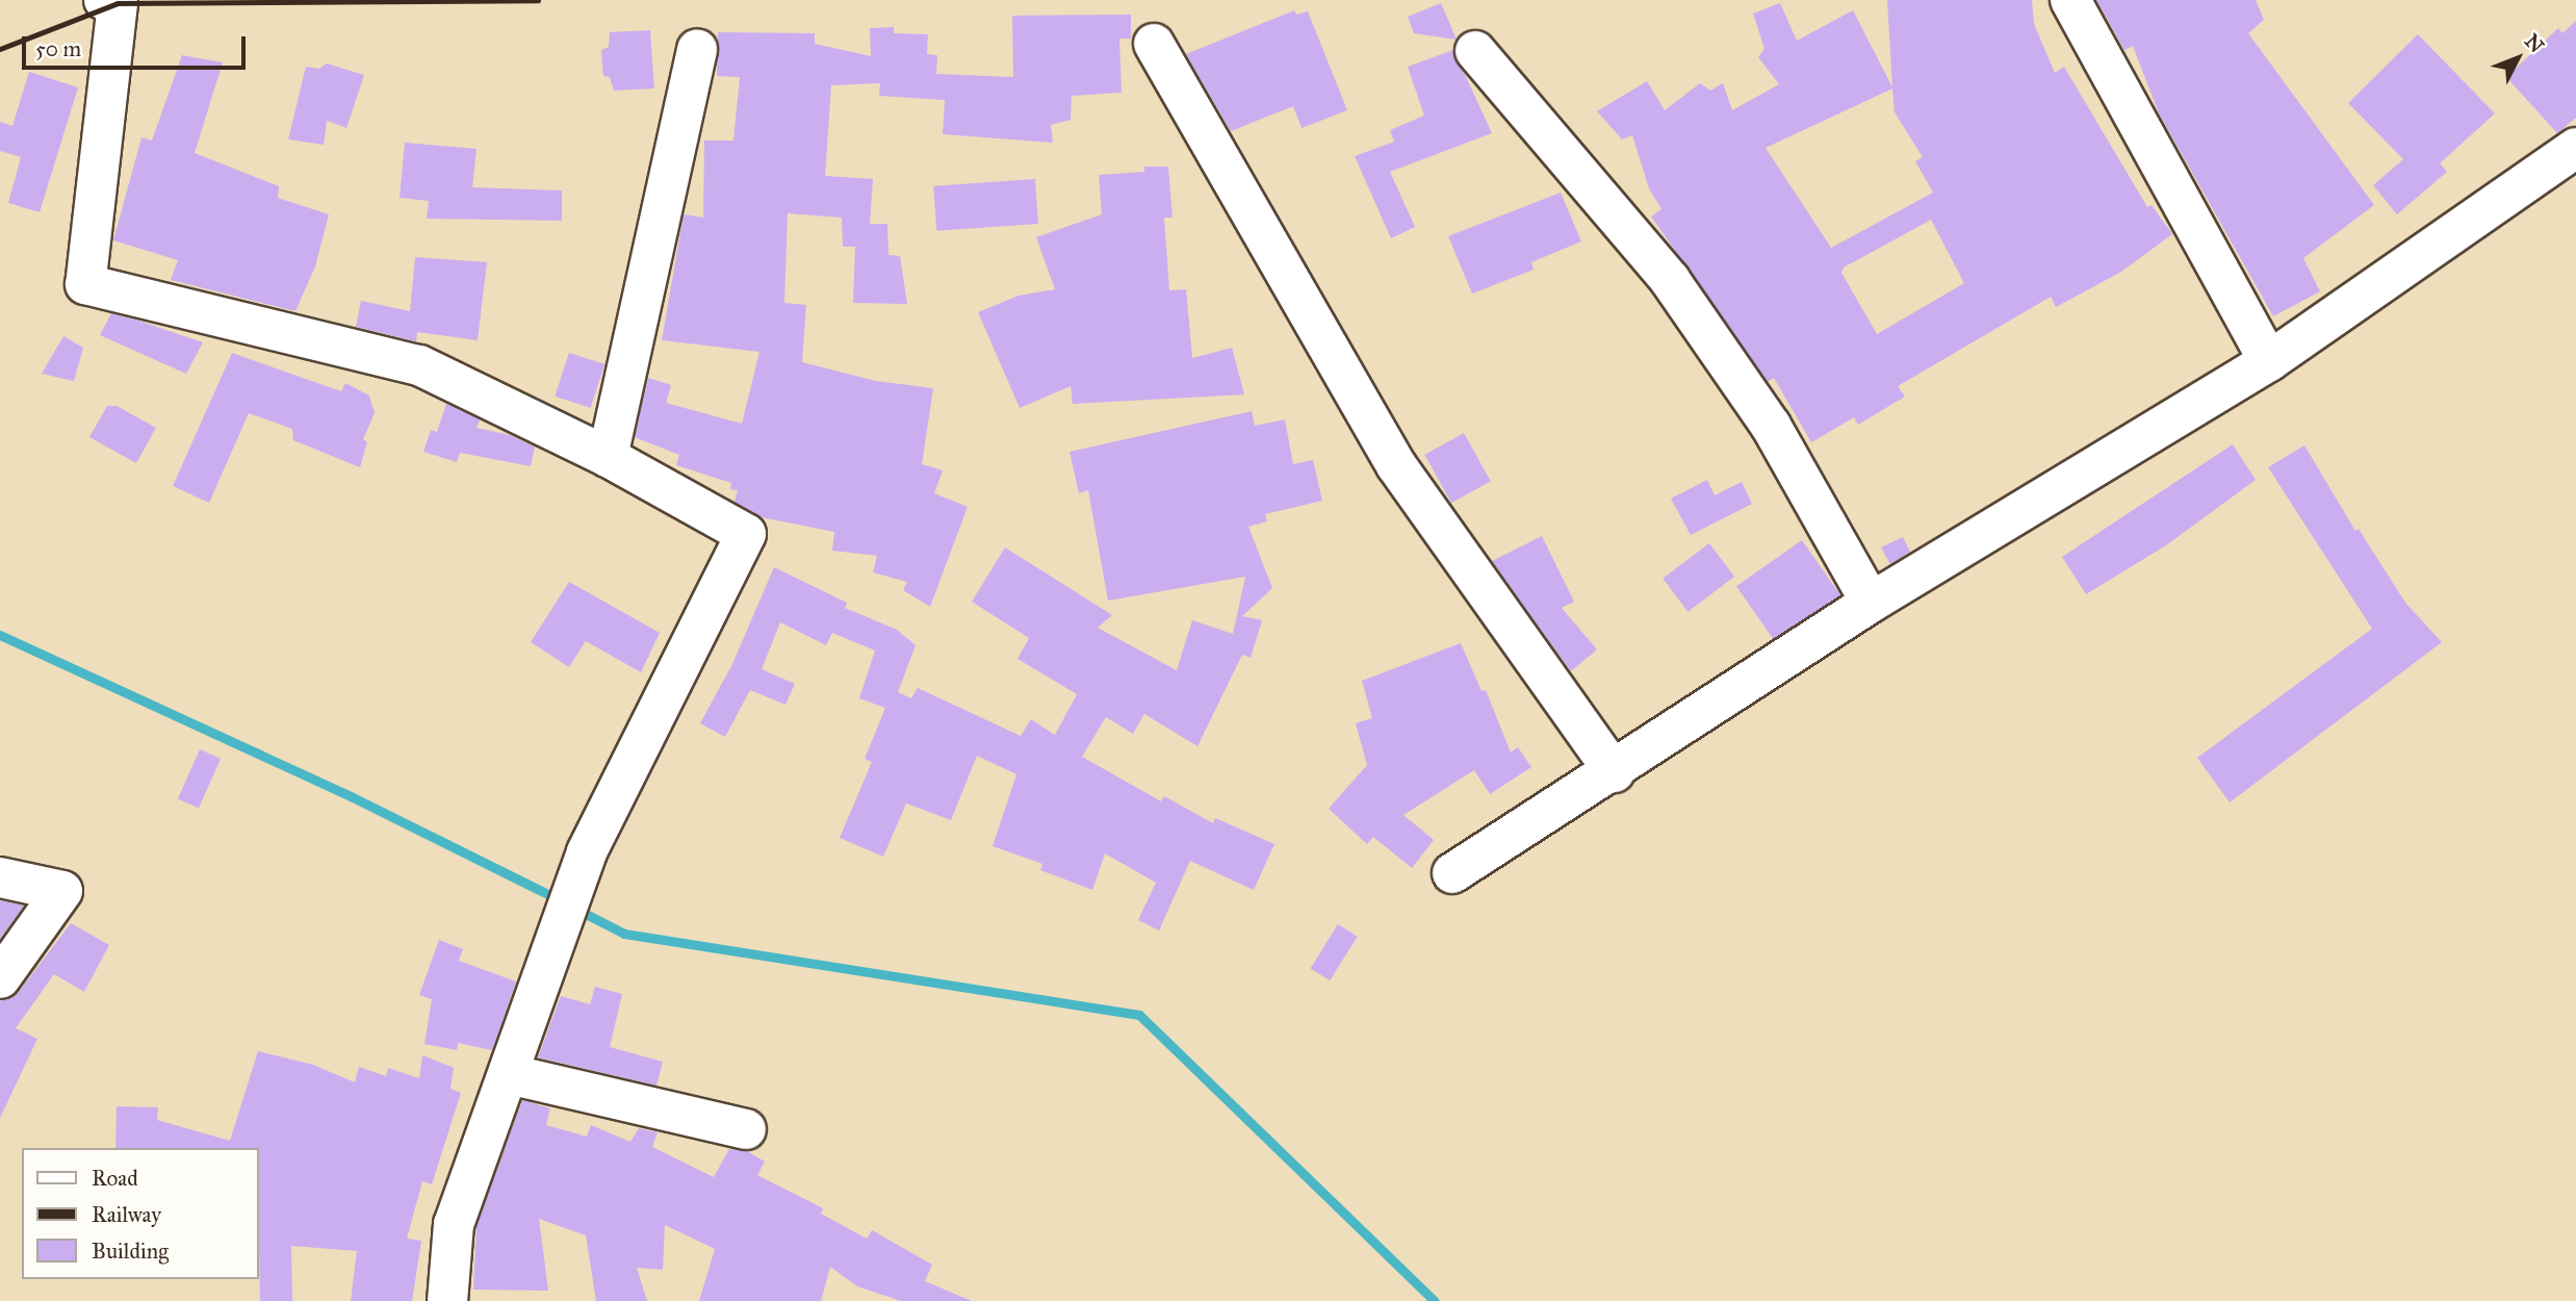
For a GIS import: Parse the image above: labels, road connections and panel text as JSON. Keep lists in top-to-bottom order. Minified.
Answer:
{"legend":["Road","Railway","Building"],"scale_bar":"50 m","north":"top right"}
